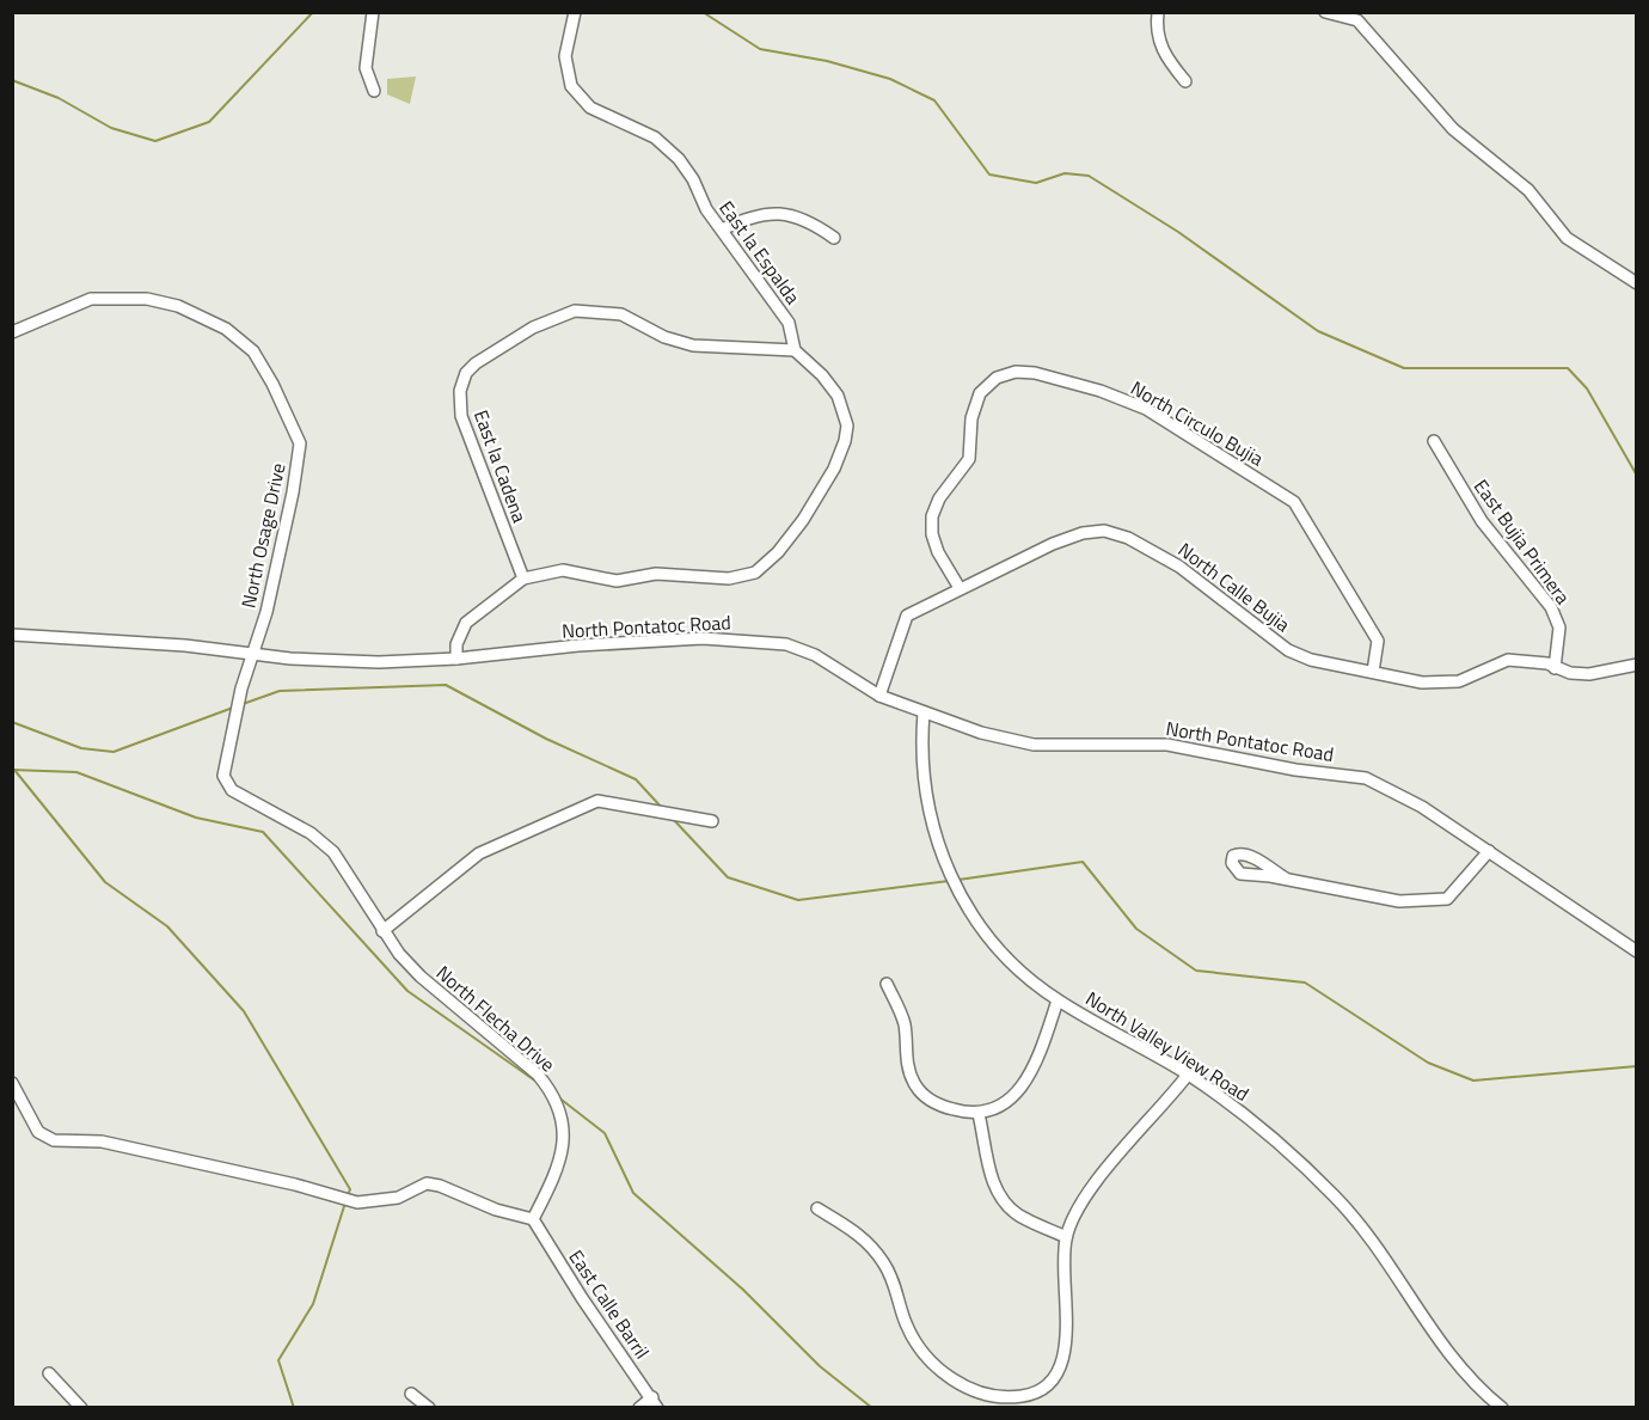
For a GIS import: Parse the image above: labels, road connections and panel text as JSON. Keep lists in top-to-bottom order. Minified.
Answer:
{"streets":{"street":["East la Espalda","North Circulo Bujia","East la Cadena","North Osage Drive","East Bujia Primera","North Calle Bujia","North Pontatoc Road","North Flecha Drive","North Valley View Road","East Calle Barril"]},"crossings":[["East la Espalda","East la Cadena"],["North Circulo Bujia","North Calle Bujia"],["North Osage Drive","North Pontatoc Road"],["North Osage Drive","North Flecha Drive"],["East Bujia Primera","North Calle Bujia"],["North Calle Bujia","North Pontatoc Road"],["North Pontatoc Road","North Flecha Drive"],["North Pontatoc Road","North Valley View Road"],["North Flecha Drive","East Calle Barril"]]}
